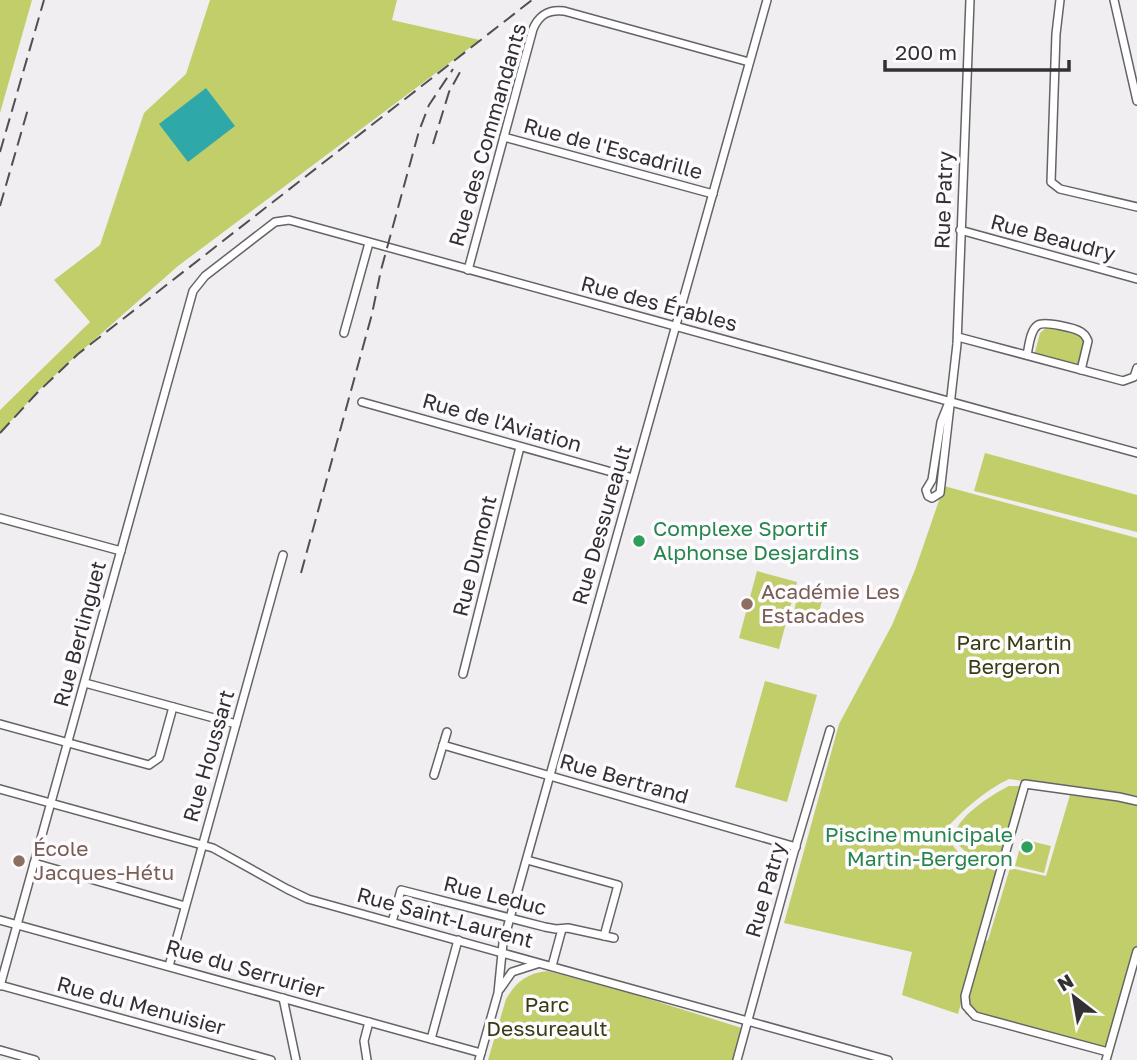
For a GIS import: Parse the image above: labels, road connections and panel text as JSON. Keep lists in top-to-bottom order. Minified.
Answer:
{"streets":{"street":["Rue des Commandants","Rue de l'Escadrille","Rue Patry","Rue Beaudry","Rue des Érables","Rue de l'Aviation","Rue Dessureault","Rue Dumont","Rue Berlinguet","Rue Houssart","Rue Bertrand","Rue Leduc","Rue Saint-Laurent","Rue du Serrurier","Rue du Menuisier"]},"crossings":[["Rue des Commandants","Rue de l'Escadrille"],["Rue des Commandants","Rue des Érables"],["Rue des Commandants","Rue Dessureault"],["Rue de l'Escadrille","Rue Dessureault"],["Rue Patry","Rue Beaudry"],["Rue Patry","Rue des Érables"],["Rue Patry","Rue Bertrand"],["Rue Patry","Rue Saint-Laurent"],["Rue des Érables","Rue Dessureault"],["Rue des Érables","Rue Berlinguet"],["Rue de l'Aviation","Rue Dessureault"],["Rue de l'Aviation","Rue Dumont"],["Rue Dessureault","Rue Bertrand"],["Rue Dessureault","Rue Leduc"],["Rue Dessureault","Rue Saint-Laurent"],["Rue Dessureault","Rue du Serrurier"],["Rue Berlinguet","Rue Saint-Laurent"],["Rue Berlinguet","Rue du Serrurier"],["Rue Berlinguet","Rue du Menuisier"],["Rue Houssart","Rue Saint-Laurent"],["Rue Houssart","Rue du Serrurier"],["Rue Leduc","Rue Saint-Laurent"]],"parks":["Parc Martin Bergeron","Parc Dessureault"],"places":["Complexe Sportif Alphonse Desjardins","Académie Les Estacades","Piscine municipale Martin-Bergeron","École Jacques-Hétu"],"scale_bar":"200 m","north":"top left"}
